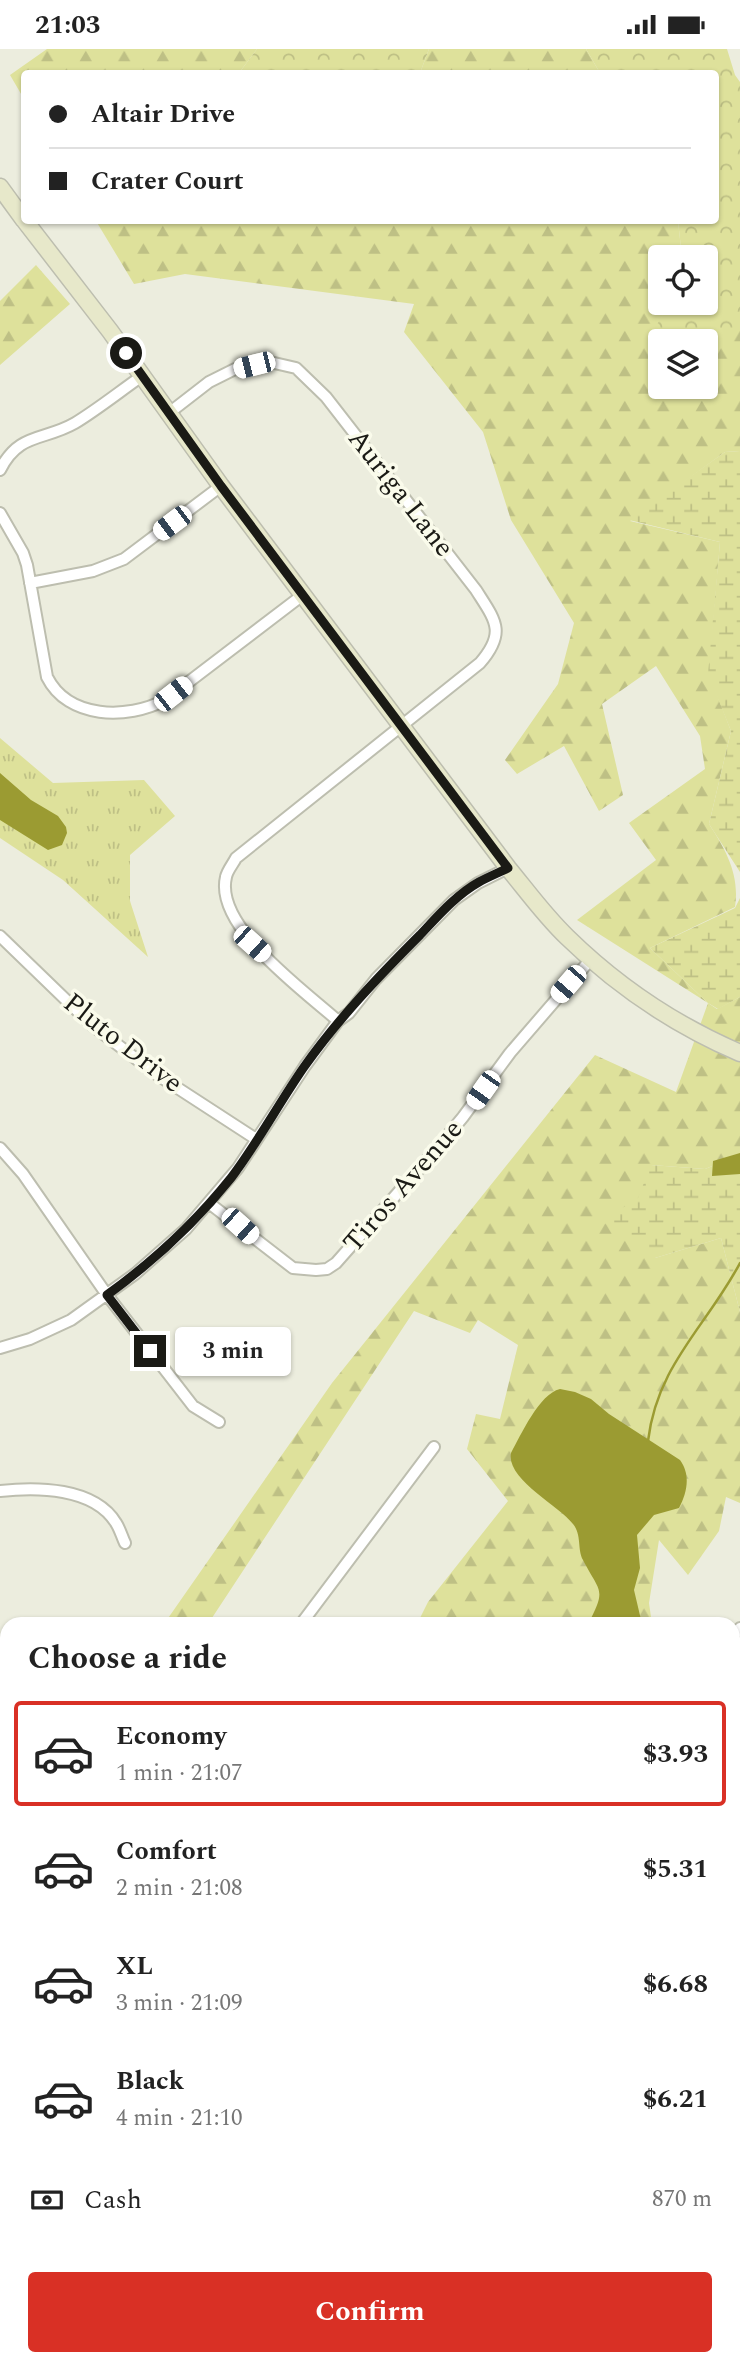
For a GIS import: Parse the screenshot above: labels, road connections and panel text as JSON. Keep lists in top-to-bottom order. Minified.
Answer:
{"streets":{"street":["Auriga Lane","Pluto Drive","Tiros Avenue"]},"page":{"status":"21:03","banner":["Altair Drive","Crater Court"],"bubble":"3 min","heading":"Choose a ride","list":[{"name":"Economy","note":"1 min · 21:07","value":"$3.93"},{"name":"Comfort","note":"2 min · 21:08","value":"$5.31"},{"name":"XL","note":"3 min · 21:09","value":"$6.68"},{"name":"Black","note":"4 min · 21:10","value":"$6.21"}],"pay":["Cash","870 m"],"buttons":"Confirm"}}
